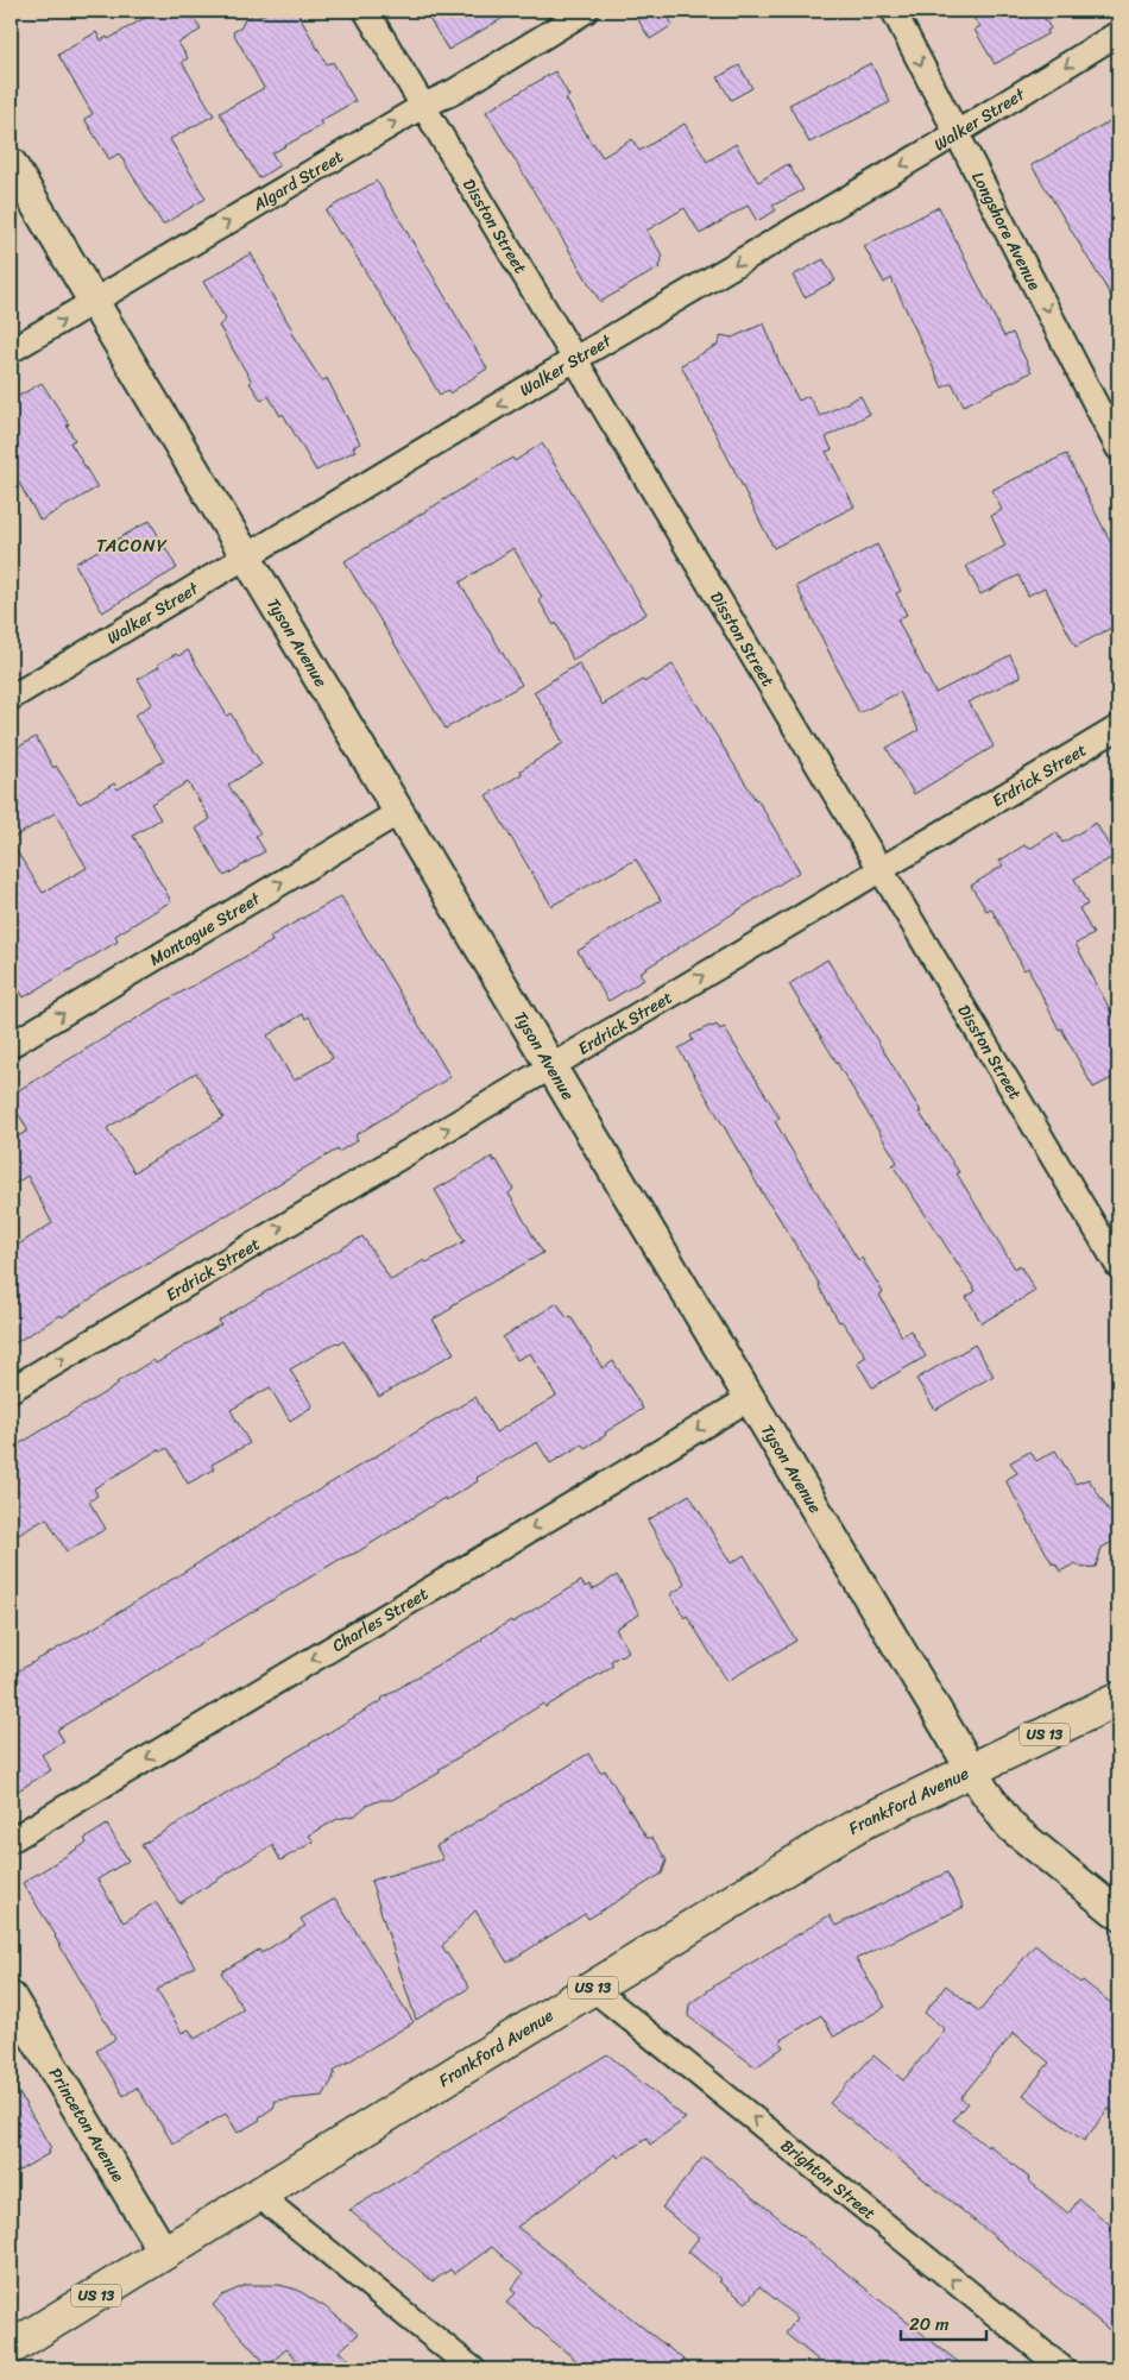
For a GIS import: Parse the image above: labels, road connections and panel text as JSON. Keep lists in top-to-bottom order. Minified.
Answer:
{"streets":{"main road":["US 13","Frankford Avenue"],"street":["Walker Street","Algard Street","Disston Street","Longshore Avenue","Tyson Avenue","Erdrick Street","Montague Street","Charles Street","Princeton Avenue","Brighton Street"]},"crossings":[["Walker Street","Disston Street"],["Walker Street","Longshore Avenue"],["Walker Street","Tyson Avenue"],["Algard Street","Disston Street"],["Algard Street","Tyson Avenue"],["Disston Street","Erdrick Street"],["Tyson Avenue","Erdrick Street"],["Tyson Avenue","Montague Street"],["Tyson Avenue","Charles Street"],["Tyson Avenue","Frankford Avenue"],["Frankford Avenue","Princeton Avenue"],["Frankford Avenue","Brighton Street"]],"one_way":["Walker Street","Algard Street","Longshore Avenue","Erdrick Street","Montague Street","Charles Street","Brighton Street"],"districts":["TACONY"],"scale_bar":"20 m"}
